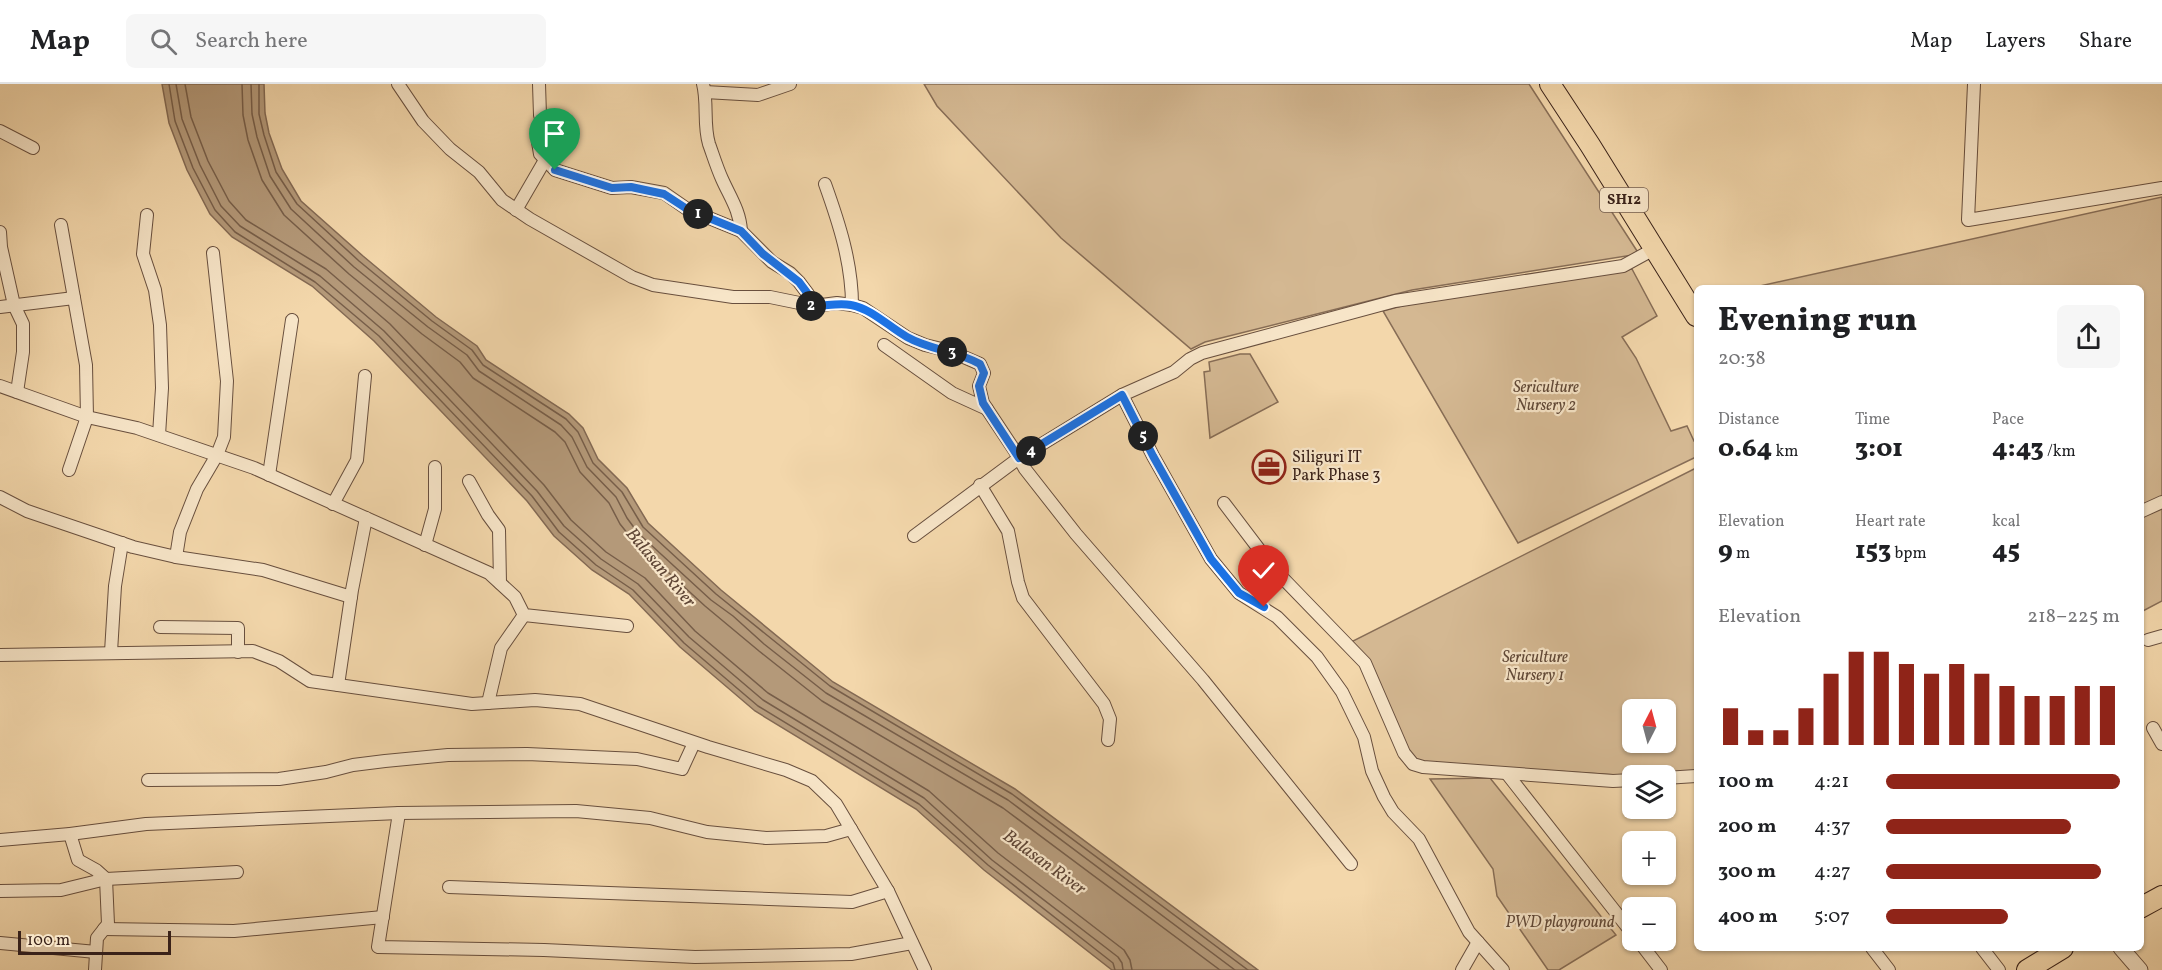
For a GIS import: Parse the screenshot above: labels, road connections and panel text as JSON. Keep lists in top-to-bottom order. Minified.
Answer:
{"streets":{"main road":["SH12"]},"water":["Balasan River"],"parks":["Sericulture Nursery 2","Sericulture Nursery 1","PWD playground"],"places":{"office":["Siliguri IT Park Phase 3"]},"scale_bar":"100 m","north":"top","page":{"header":"Map","search":"Search here","nav":["Map","Layers","Share"],"pins":["1","2","3","5","4"],"heading":["Evening run","20:38"],"stats":[["Distance","0.64 km"],["Time","3:01"],["Pace","4:43 /km"],["Elevation","9 m"],["Heart rate","153 bpm"],["kcal","45"]],"chart":["Elevation","218–225 m"],"map_buttons":["+","−"],"list":[{"name":"100 m","note":"4:21"},{"name":"200 m","note":"4:37"},{"name":"300 m","note":"4:27"},{"name":"400 m","note":"5:07"}],"scale":"100 m"}}
